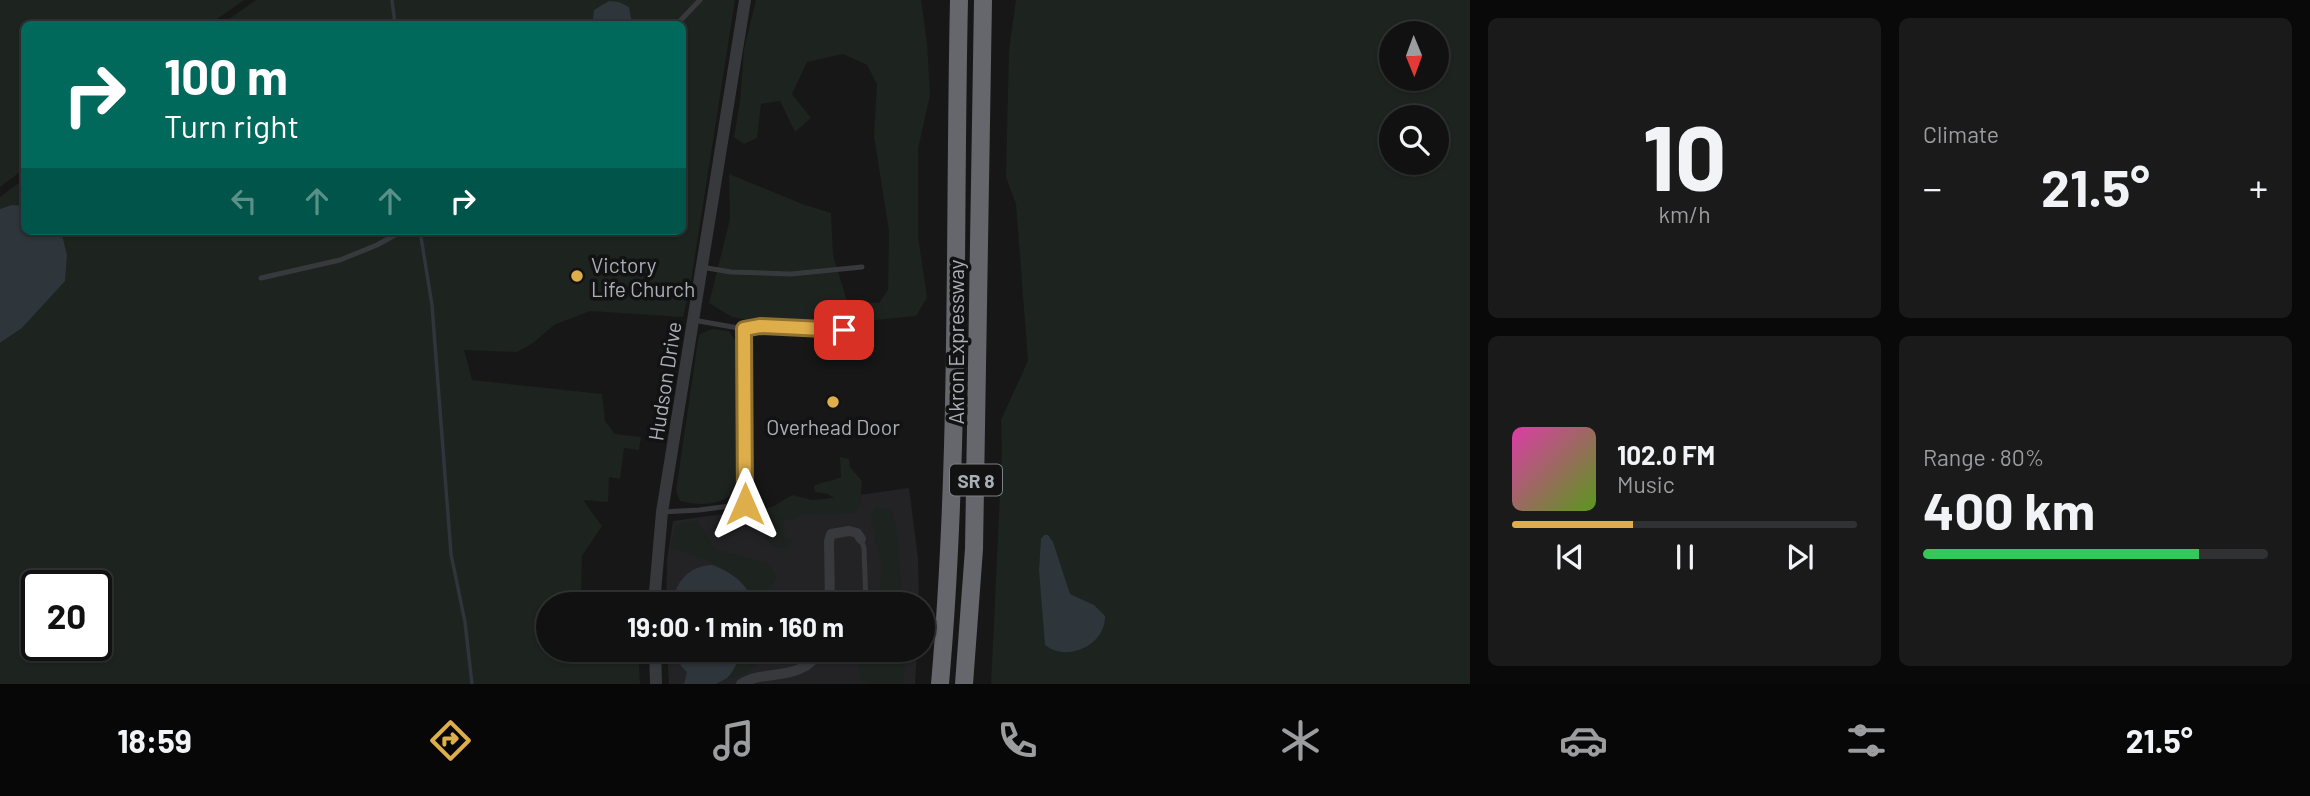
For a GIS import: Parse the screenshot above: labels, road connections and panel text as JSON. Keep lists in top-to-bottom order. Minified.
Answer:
{"streets":{"highway":["Akron Expressway","SR 8"],"street":["Hudson Drive"]},"places":["Victory Life Church","Overhead Door"],"north":"bottom","page":{"tile":[["10","km/h"],"Climate",["Range · 80%","400 km"]],"turn":["100 m","Turn right"],"heat":["−","21.5°","+"],"song":["102.0 FM","Music"],"limit":"20","trip":"19:00 · 1 min · 160 m","tabs":["18:59","21.5°"]}}
